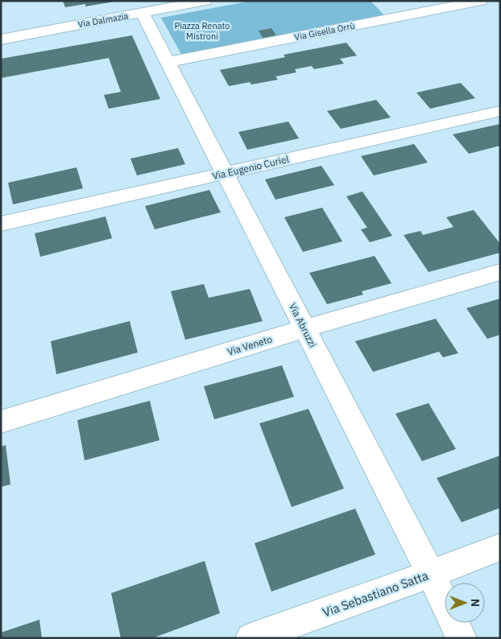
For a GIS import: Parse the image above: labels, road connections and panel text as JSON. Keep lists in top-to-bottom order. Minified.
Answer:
{"streets":{"street":["Via Dalmazia","Via Gisella Orrù","Via Eugenio Curiel","Via Abruzzi","Via Veneto","Via Sebastiano Satta"]},"crossings":[["Via Dalmazia","Via Abruzzi"],["Via Gisella Orrù","Via Abruzzi"],["Via Eugenio Curiel","Via Abruzzi"],["Via Abruzzi","Via Veneto"],["Via Abruzzi","Via Sebastiano Satta"]],"parks":["Piazza Renato Mistroni"],"north":"right"}
